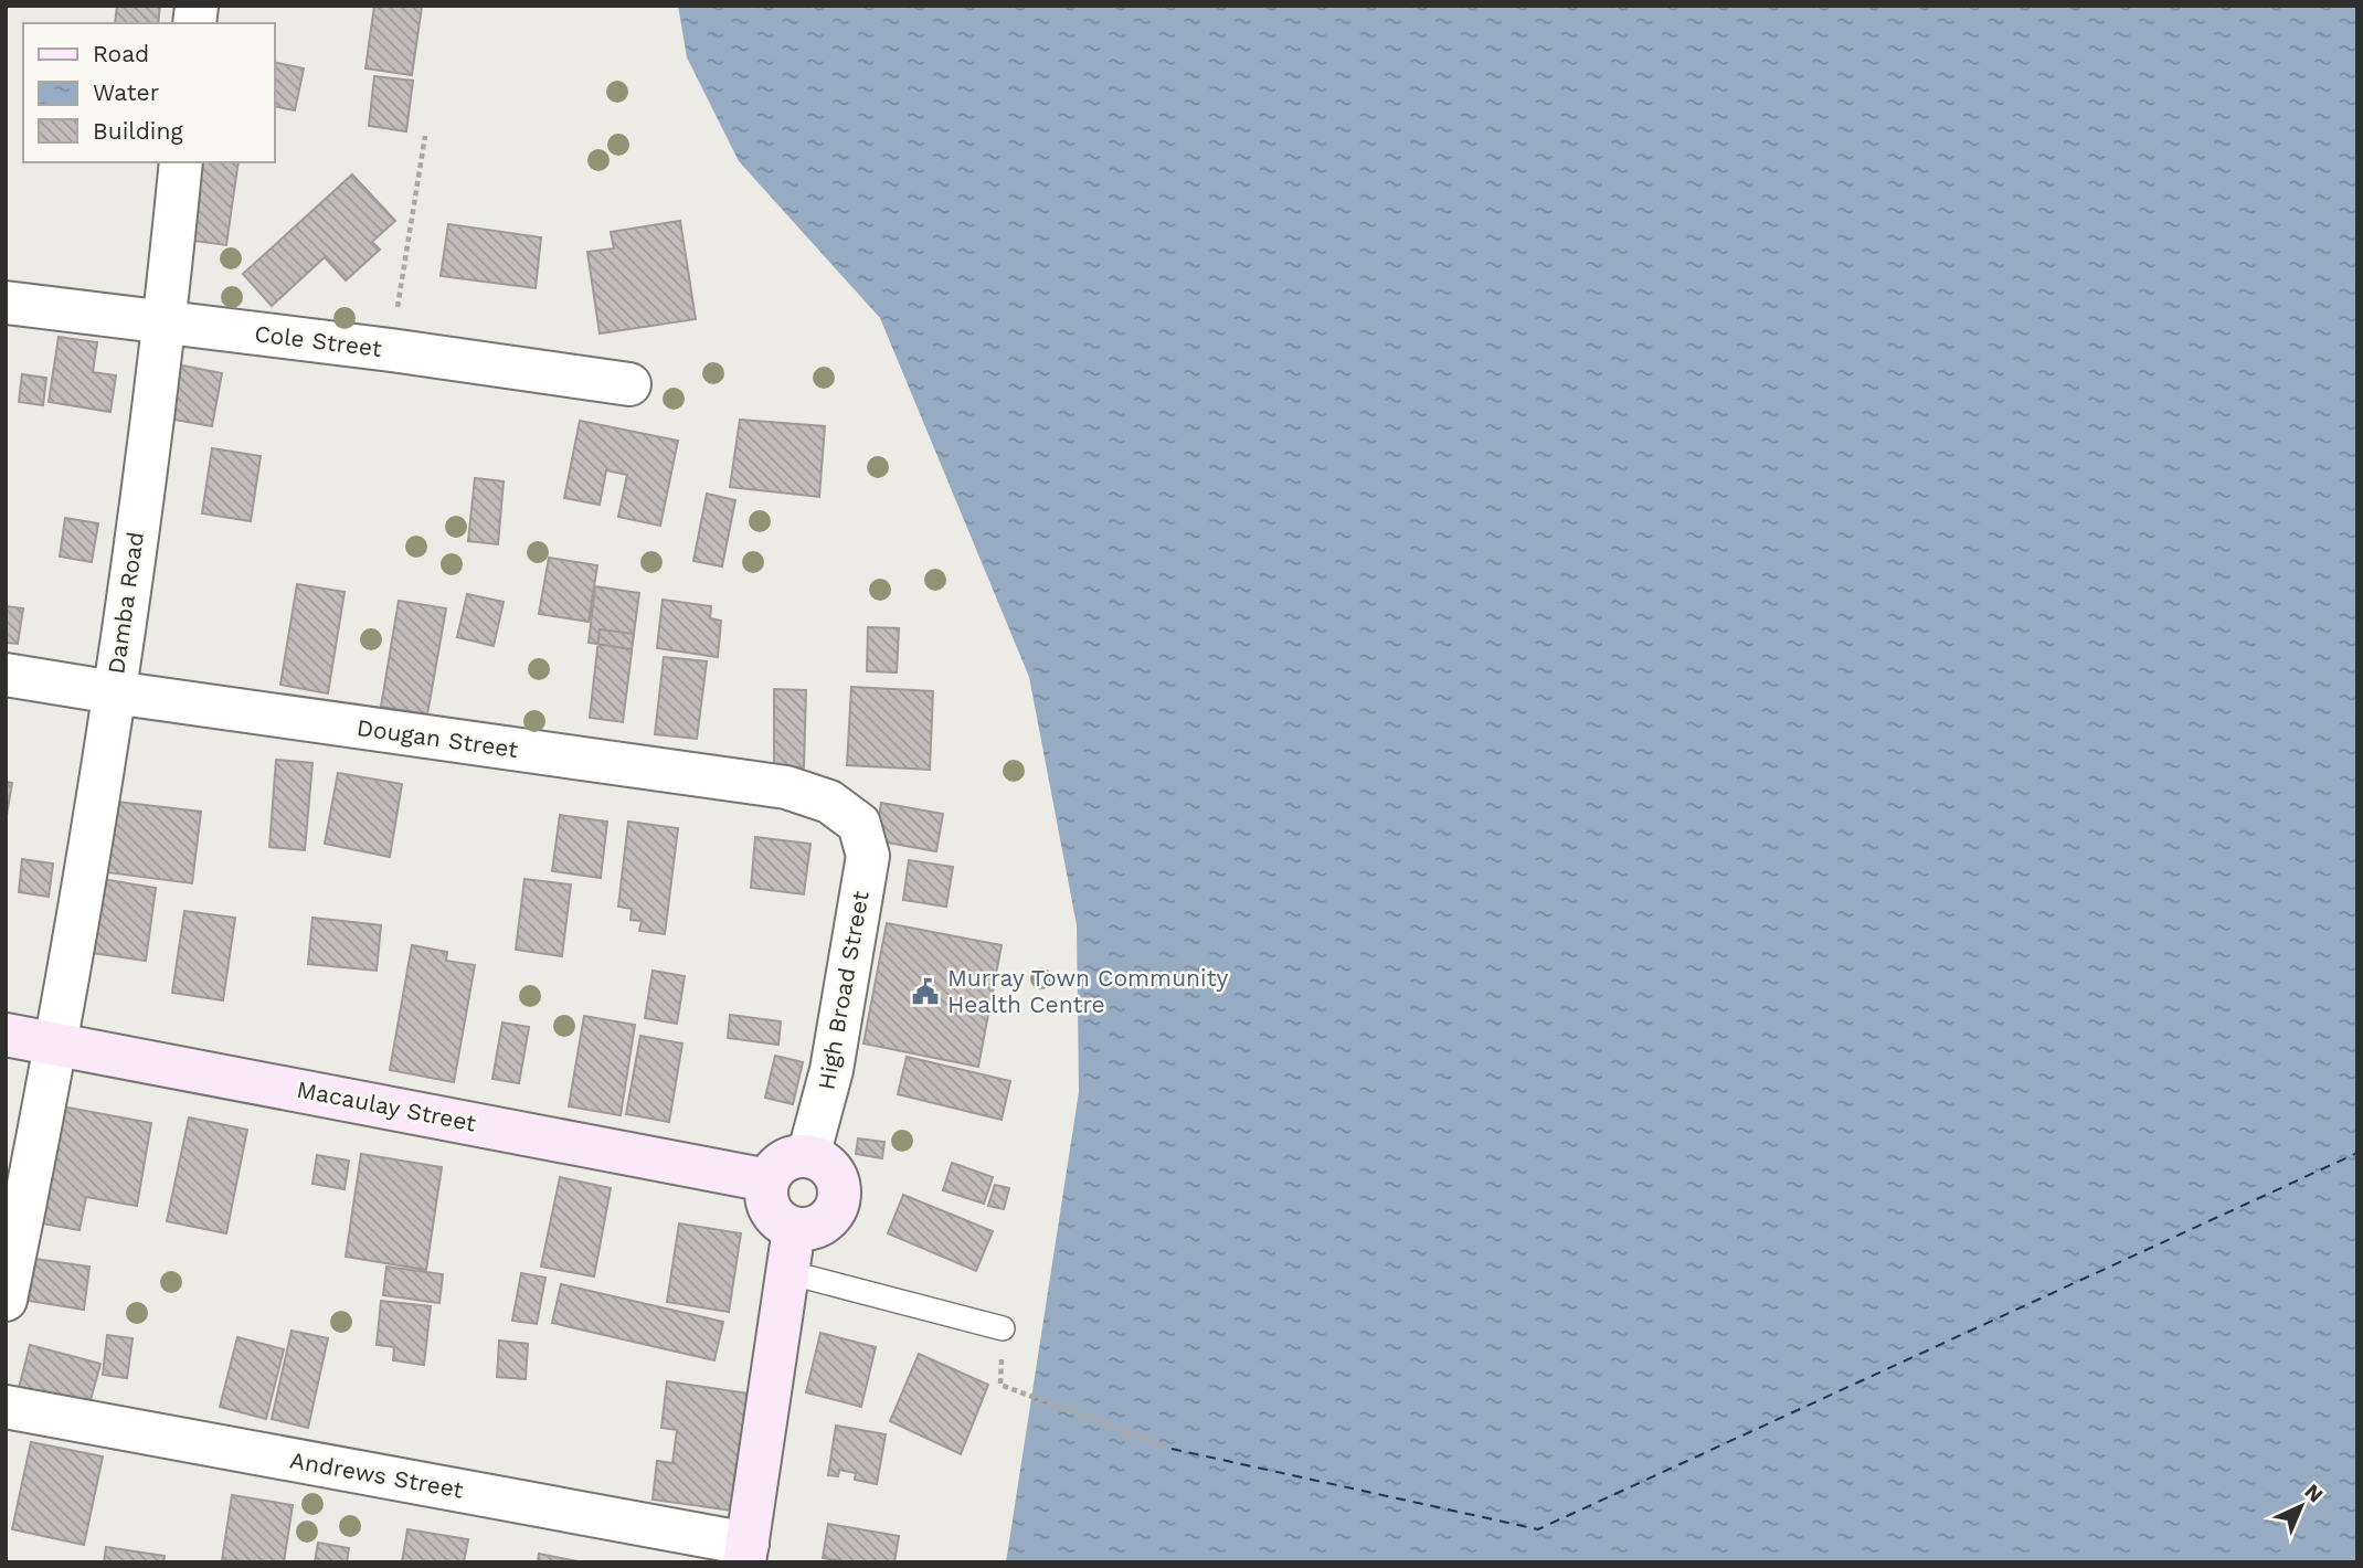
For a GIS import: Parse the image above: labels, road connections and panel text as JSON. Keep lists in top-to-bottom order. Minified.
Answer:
{"streets":{"street":["Cole Street","Damba Road","Dougan Street","High Broad Street","Macaulay Street","Andrews Street"]},"crossings":[["Cole Street","Damba Road"],["Damba Road","Dougan Street"],["Damba Road","Macaulay Street"],["Dougan Street","High Broad Street"],["High Broad Street","Macaulay Street"]],"places":{"public building":["Murray Town Community Health Centre"]},"legend":["Road","Water","Building"],"north":"top right"}
